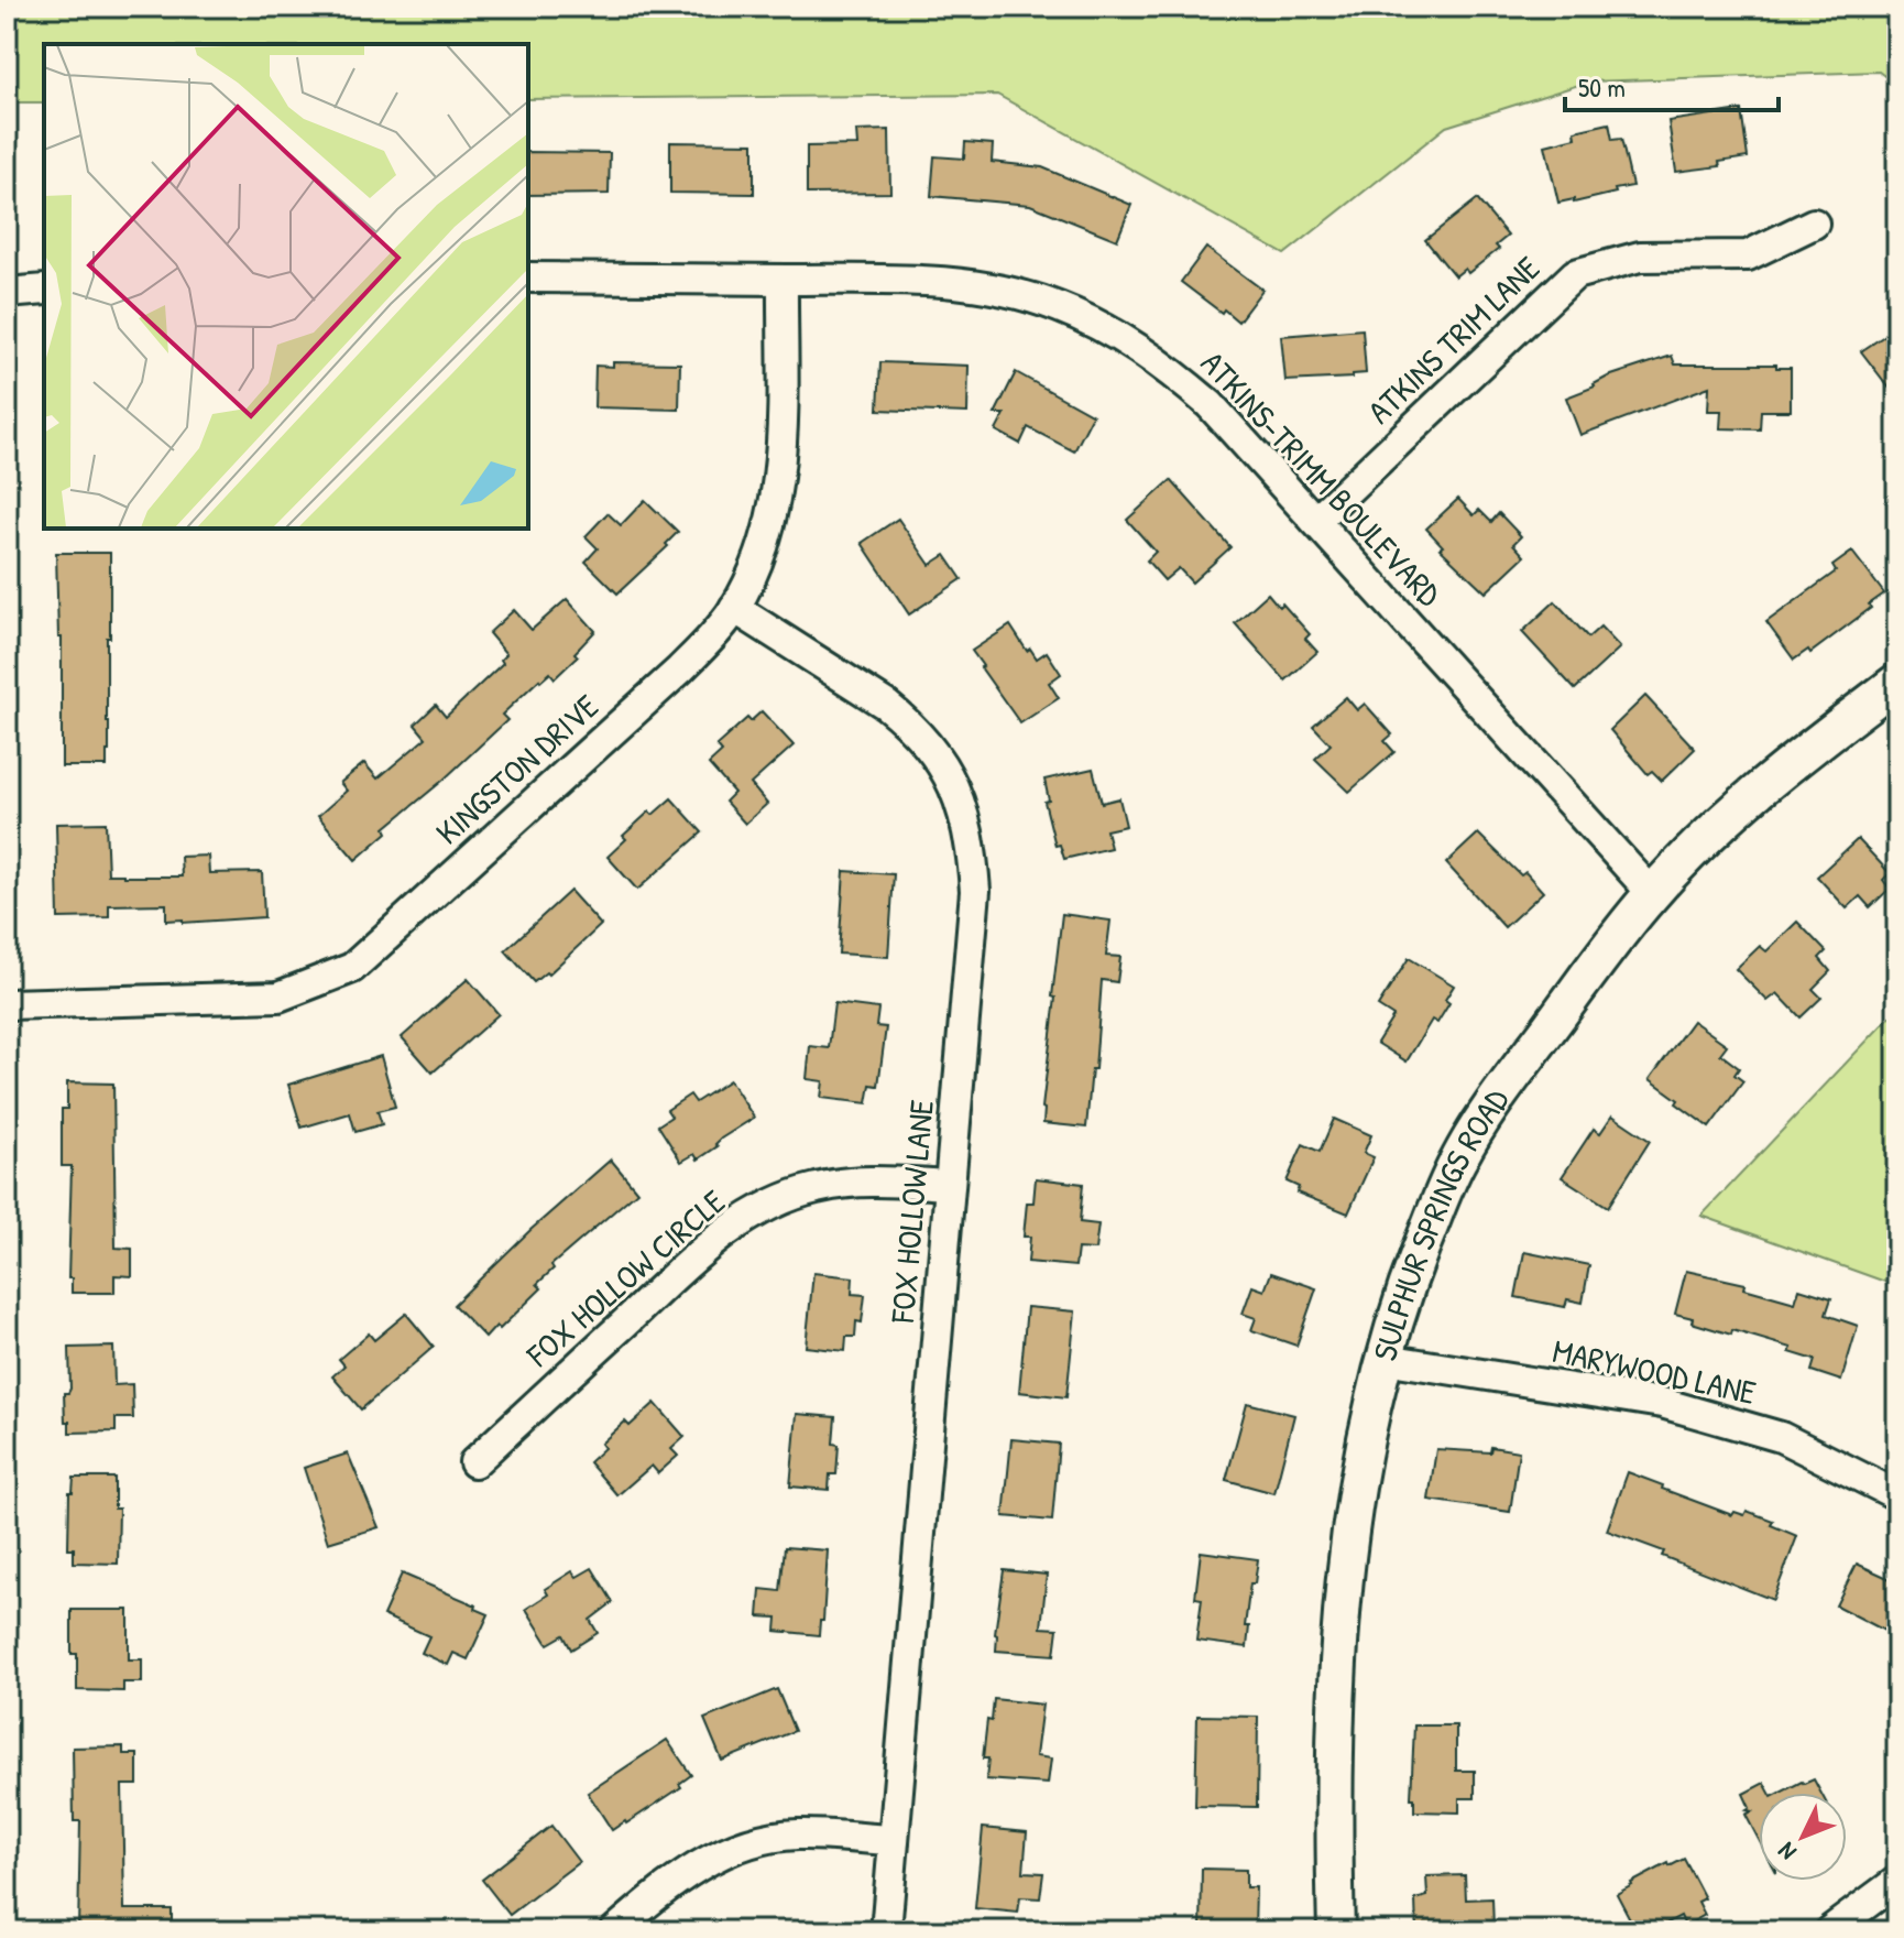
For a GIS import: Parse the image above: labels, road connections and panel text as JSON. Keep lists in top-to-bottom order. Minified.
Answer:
{"streets":{"street":["ATKINS TRIM LANE","ATKINS-TRIMM BOULEVARD","KINGSTON DRIVE","FOX HOLLOW LANE","SULPHUR SPRINGS ROAD","FOX HOLLOW CIRCLE","MARYWOOD LANE"]},"crossings":[["ATKINS TRIM LANE","ATKINS-TRIMM BOULEVARD"],["ATKINS-TRIMM BOULEVARD","KINGSTON DRIVE"],["ATKINS-TRIMM BOULEVARD","SULPHUR SPRINGS ROAD"],["KINGSTON DRIVE","FOX HOLLOW LANE"],["FOX HOLLOW LANE","FOX HOLLOW CIRCLE"],["SULPHUR SPRINGS ROAD","MARYWOOD LANE"]],"scale_bar":"50 m","north":"bottom left"}
